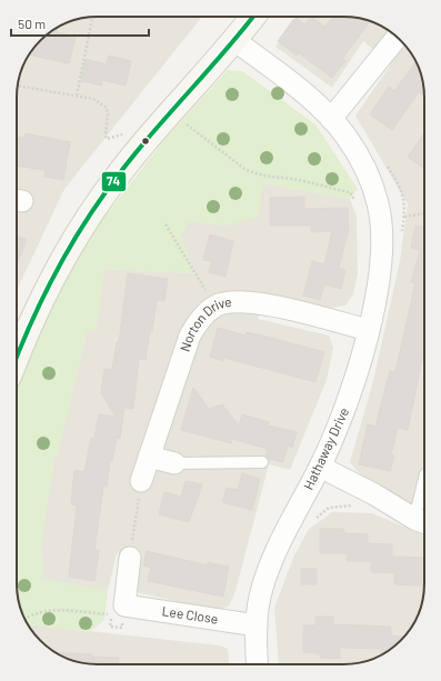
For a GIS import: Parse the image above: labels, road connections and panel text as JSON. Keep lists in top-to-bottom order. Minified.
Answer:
{"streets":{"street":["Norton Drive","Hathaway Drive","Lee Close"]},"crossings":[["Norton Drive","Hathaway Drive"],["Hathaway Drive","Lee Close"]],"lines":["transit line 74"],"scale_bar":"50 m"}
